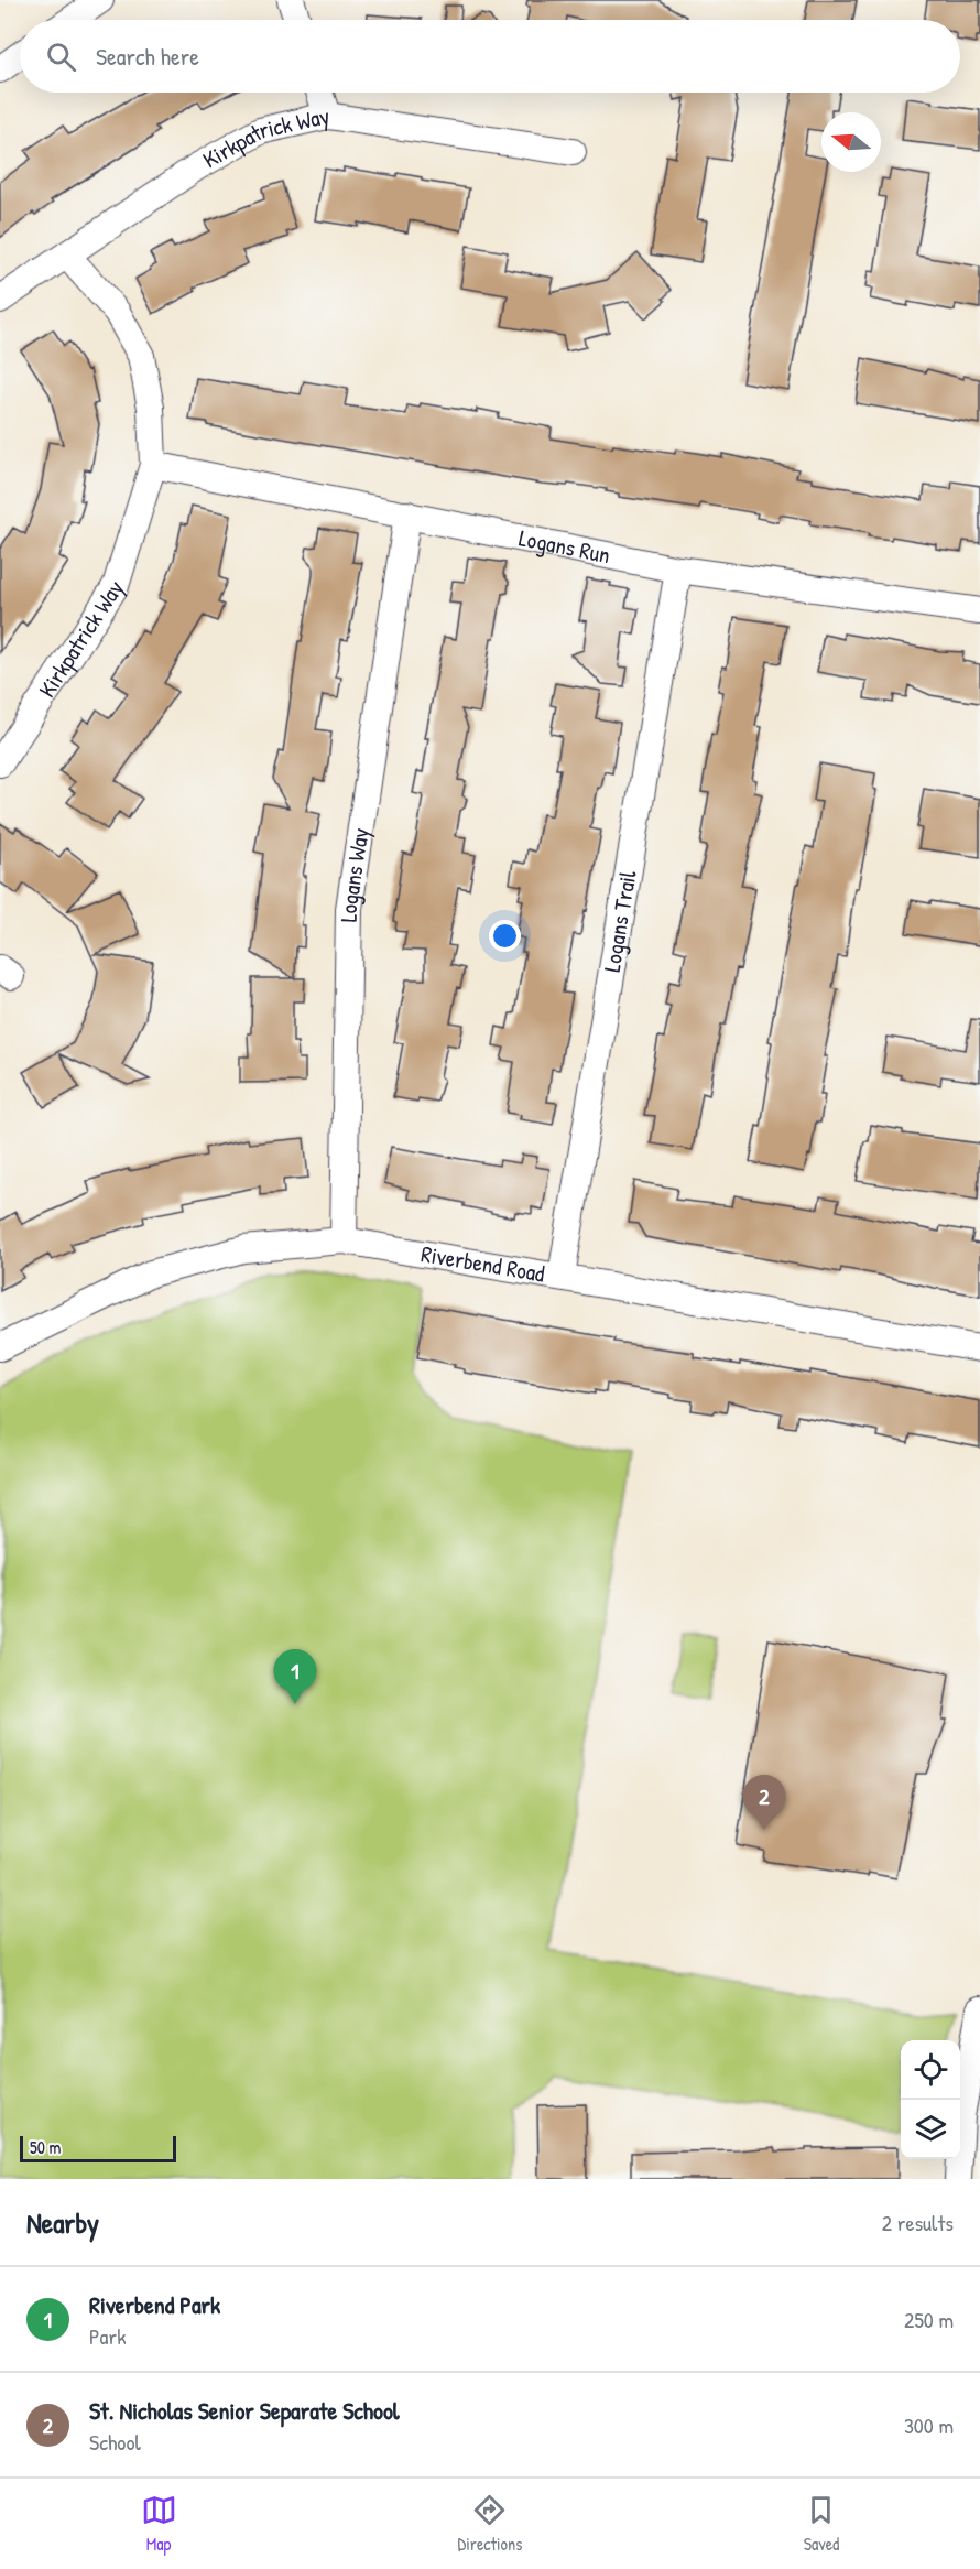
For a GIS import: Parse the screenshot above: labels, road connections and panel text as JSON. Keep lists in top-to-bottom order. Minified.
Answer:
{"streets":{"street":["Kirkpatrick Way","Logans Run","Logans Way","Logans Trail","Riverbend Road"]},"crossings":[["Kirkpatrick Way","Logans Run"],["Logans Run","Logans Way"],["Logans Run","Logans Trail"],["Logans Way","Riverbend Road"],["Logans Trail","Riverbend Road"]],"scale_bar":"50 m","north":"left","page":{"search":"Search here","pins":["1","2"],"scale":"50 m","heading":["Nearby","2 results"],"list":[{"mark":"1","name":"Riverbend Park","note":"Park","value":"250 m"},{"mark":"2","name":"St. Nicholas Senior Separate School","note":"School","value":"300 m"}],"nav":["Map","Directions","Saved"]}}
